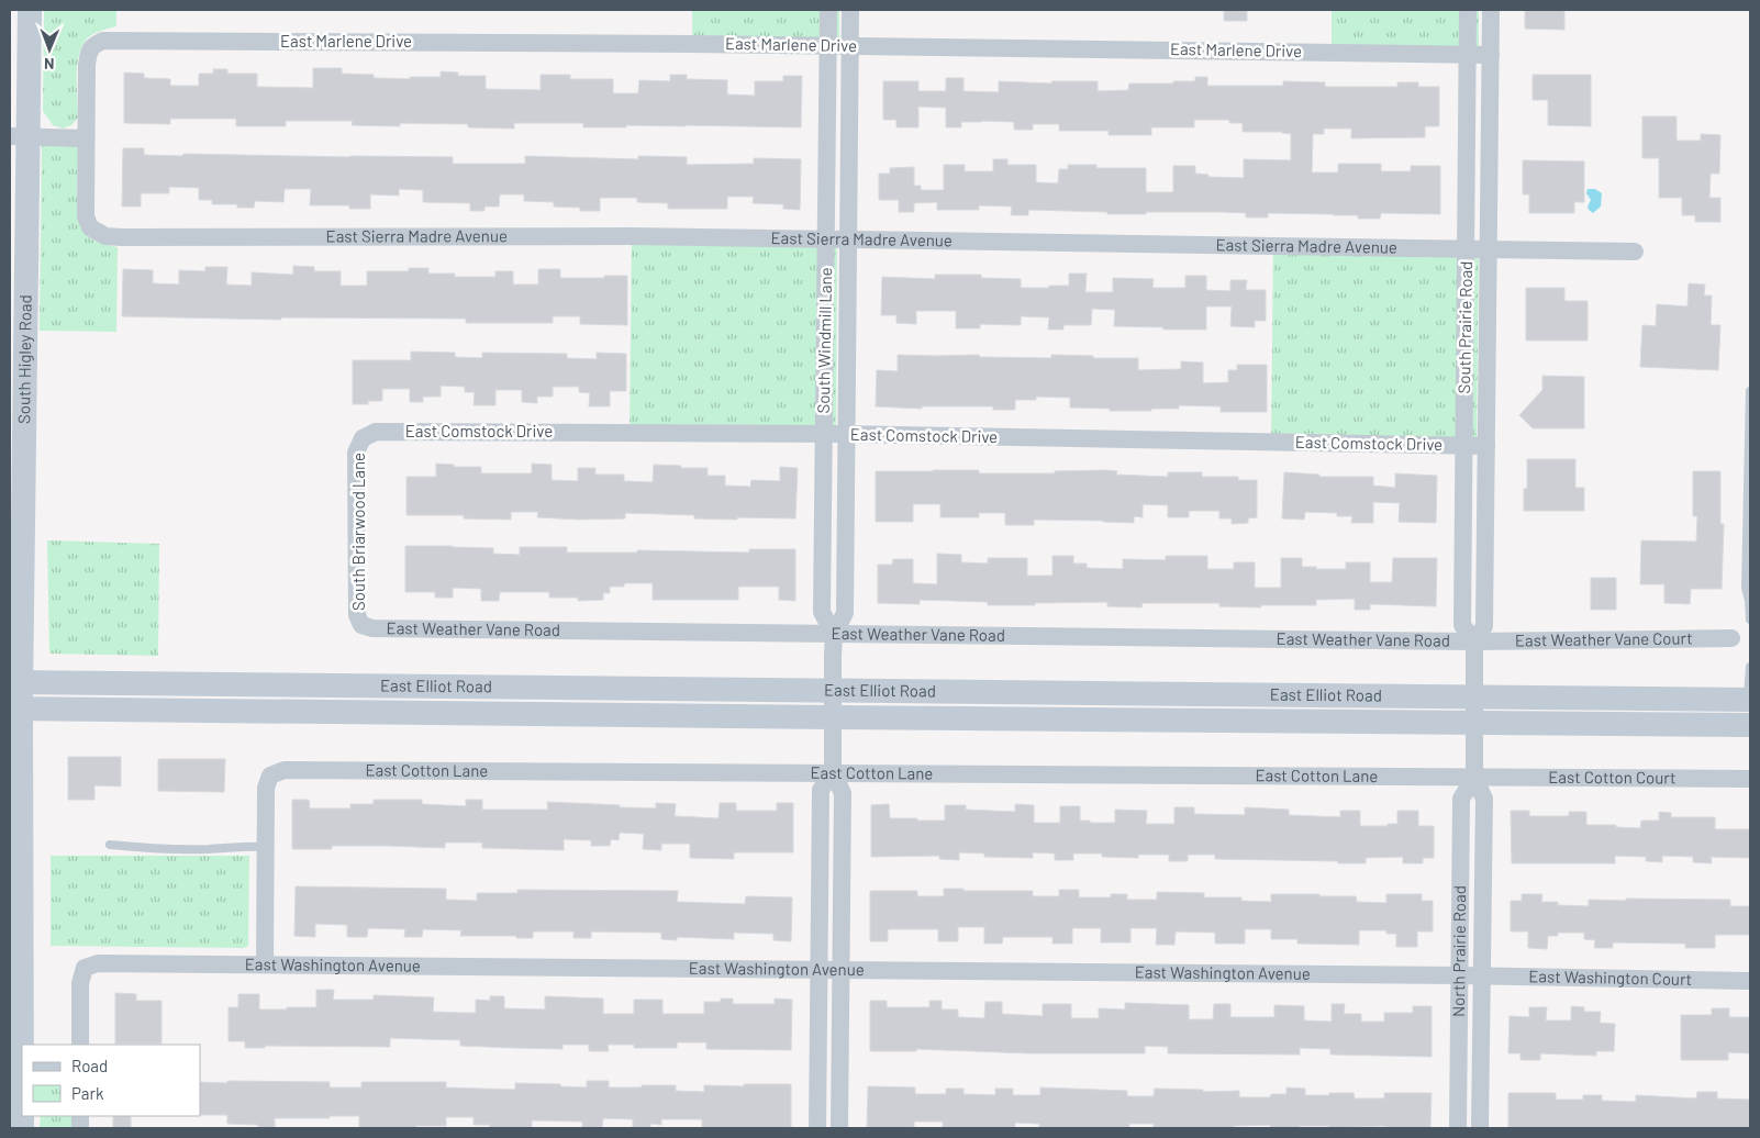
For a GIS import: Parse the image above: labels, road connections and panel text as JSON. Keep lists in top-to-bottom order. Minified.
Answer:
{"streets":{"main road":["South Higley Road","East Elliot Road"],"street":["East Marlene Drive","East Sierra Madre Avenue","South Prairie Road","South Windmill Lane","East Comstock Drive","South Briarwood Lane","East Weather Vane Road","East Weather Vane Court","East Cotton Lane","East Cotton Court","North Prairie Road","East Washington Avenue","East Washington Court"]},"crossings":[["East Marlene Drive","East Sierra Madre Avenue"],["East Marlene Drive","South Prairie Road"],["East Marlene Drive","South Windmill Lane"],["East Sierra Madre Avenue","South Prairie Road"],["East Sierra Madre Avenue","South Windmill Lane"],["South Prairie Road","East Comstock Drive"],["South Prairie Road","East Weather Vane Road"],["South Prairie Road","East Weather Vane Court"],["South Prairie Road","East Elliot Road"],["South Prairie Road","North Prairie Road"],["South Windmill Lane","East Comstock Drive"],["South Windmill Lane","East Weather Vane Road"],["South Windmill Lane","East Elliot Road"],["South Windmill Lane","East Cotton Lane"],["South Higley Road","East Elliot Road"],["East Comstock Drive","South Briarwood Lane"],["South Briarwood Lane","East Weather Vane Road"],["East Weather Vane Road","East Weather Vane Court"],["East Elliot Road","North Prairie Road"],["East Cotton Lane","East Cotton Court"],["East Cotton Lane","North Prairie Road"],["East Cotton Court","North Prairie Road"],["North Prairie Road","East Washington Avenue"],["North Prairie Road","East Washington Court"],["East Washington Avenue","East Washington Court"]],"legend":["Road","Park"],"north":"bottom"}
